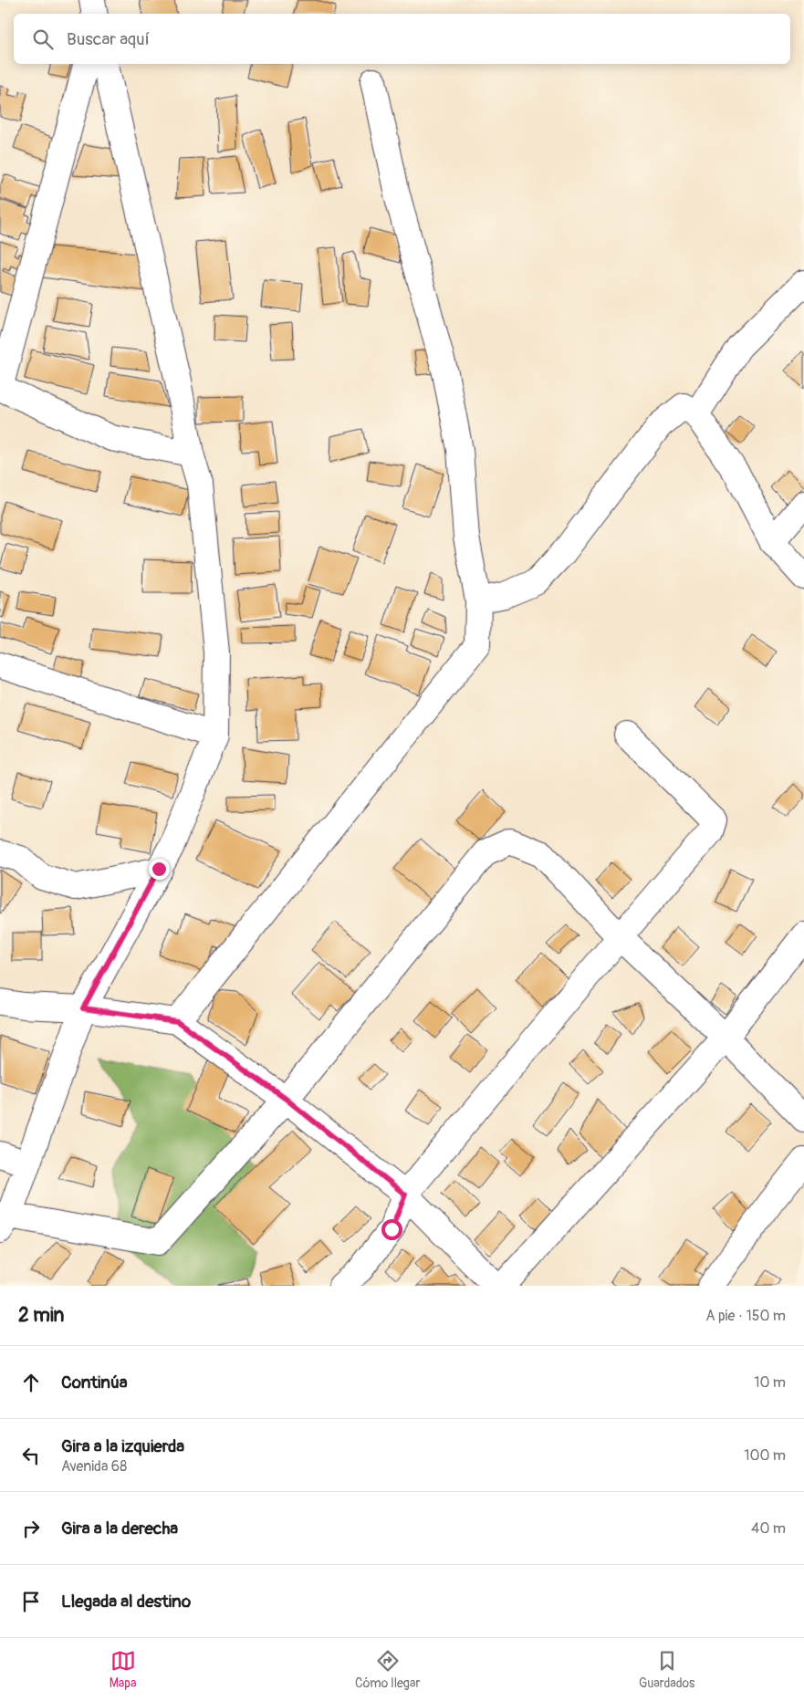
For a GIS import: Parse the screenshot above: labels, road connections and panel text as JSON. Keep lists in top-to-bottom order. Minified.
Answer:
{"page":{"search":"Buscar aquí","heading":["2 min","A pie · 150 m"],"list":[["Continúa","10 m"],["Gira a la izquierda","Avenida 68","100 m"],["Gira a la derecha","40 m"],"Llegada al destino"],"nav":["Mapa","Cómo llegar","Guardados"]}}
